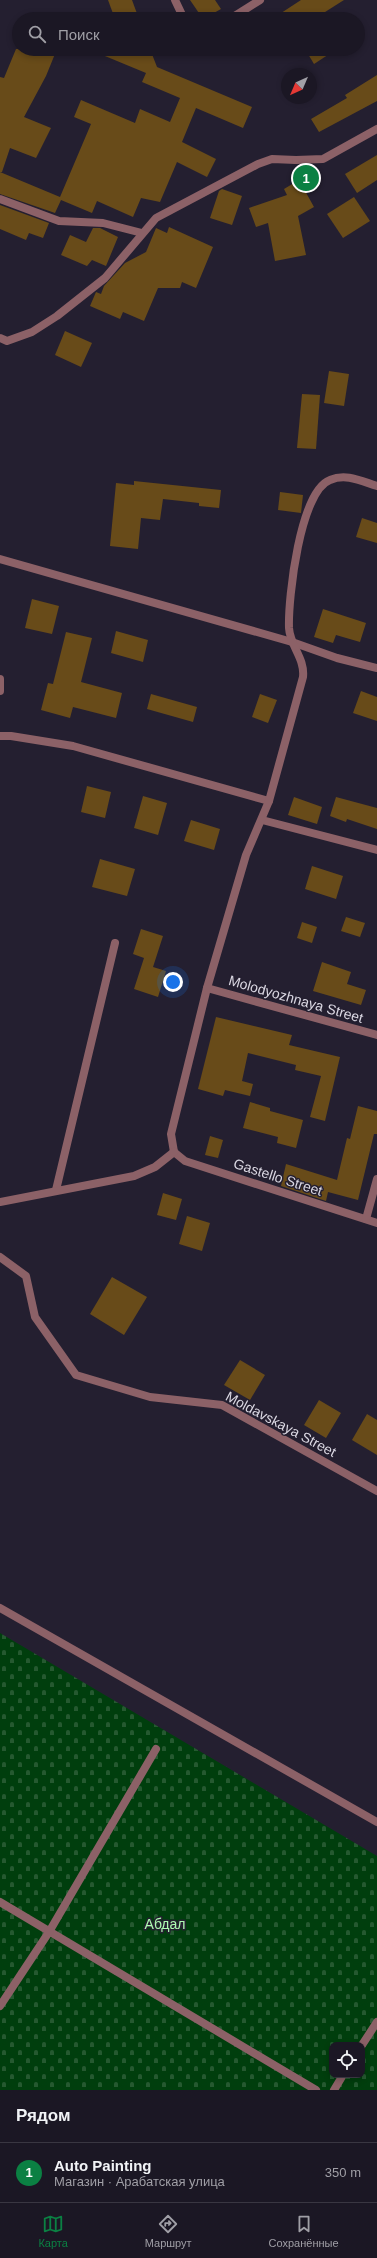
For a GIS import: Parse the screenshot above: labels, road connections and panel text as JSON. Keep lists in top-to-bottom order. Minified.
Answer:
{"streets":{"street":["Molodyozhnaya Street","Gastello Street","Moldavskaya Street"]},"parks":["Абдал"],"north":"bottom left","page":{"search":"Поиск","pins":"1","heading":"Рядом","list":[{"mark":"1","name":"Auto Painting","note":"Магазин · Арабатская улица","value":"350 m"}],"nav":["Карта","Маршрут","Сохранённые"]}}
